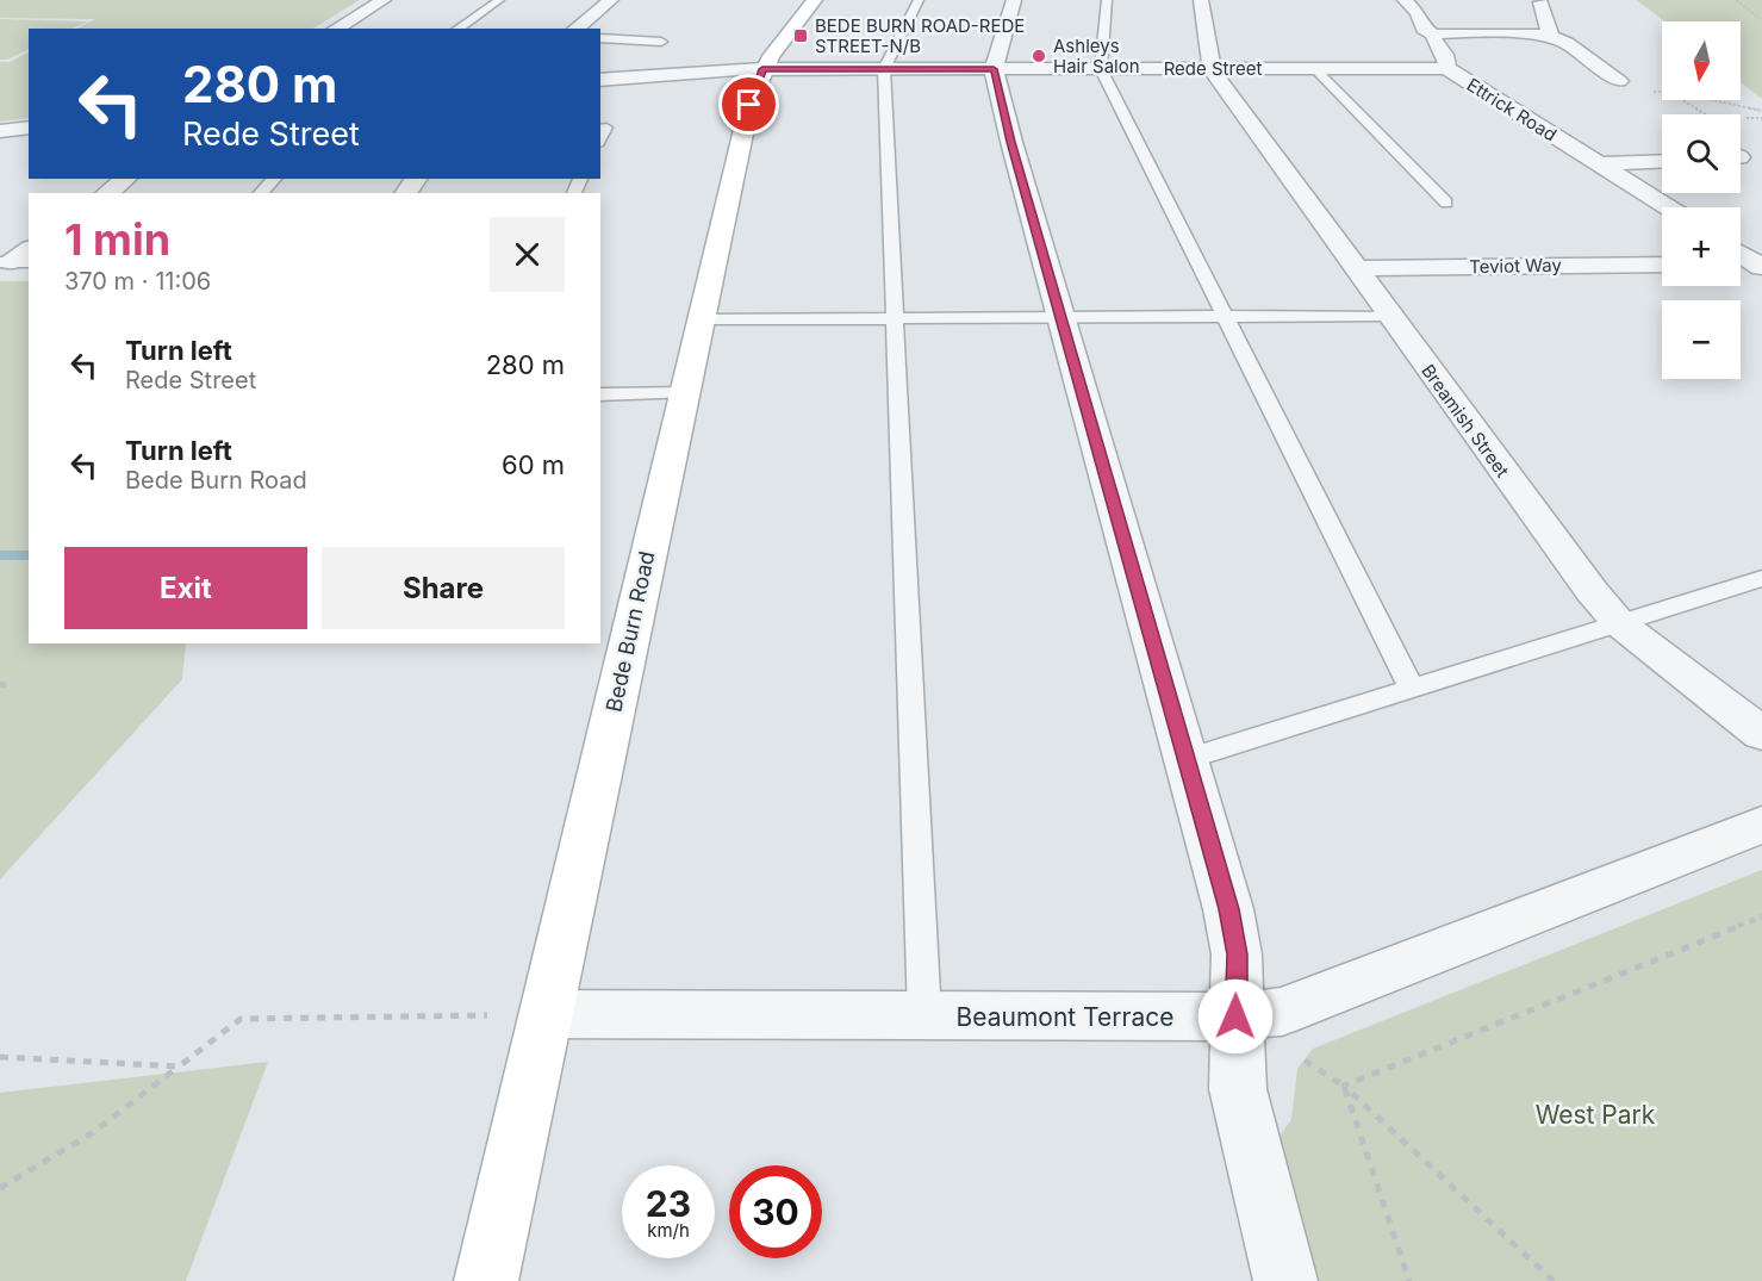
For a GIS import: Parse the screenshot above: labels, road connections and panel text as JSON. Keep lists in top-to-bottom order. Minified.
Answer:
{"streets":{"main road":["Bede Burn Road"],"street":["Rede Street","Ettrick Road","Teviot Way","Breamish Street","Beaumont Terrace"]},"crossings":[["Rede Street","Ettrick Road"],["Rede Street","Breamish Street"],["Rede Street","Bede Burn Road"],["Teviot Way","Breamish Street"],["Bede Burn Road","Beaumont Terrace"]],"parks":["West Park"],"places":{"transit":["BEDE BURN ROAD-REDE STREET-N/B"],"other":["Ashleys Hair Salon"]},"north":"bottom","page":{"map_buttons":["+","−"],"turn":["280 m","Rede Street"],"heading":["1 min","370 m · 11:06"],"list":[{"name":"Turn left","note":"Rede Street","value":"280 m"},{"name":"Turn left","note":"Bede Burn Road","value":"60 m"}],"buttons":["Exit","Share"],"speed":"23 km/h","limit":"30"}}
